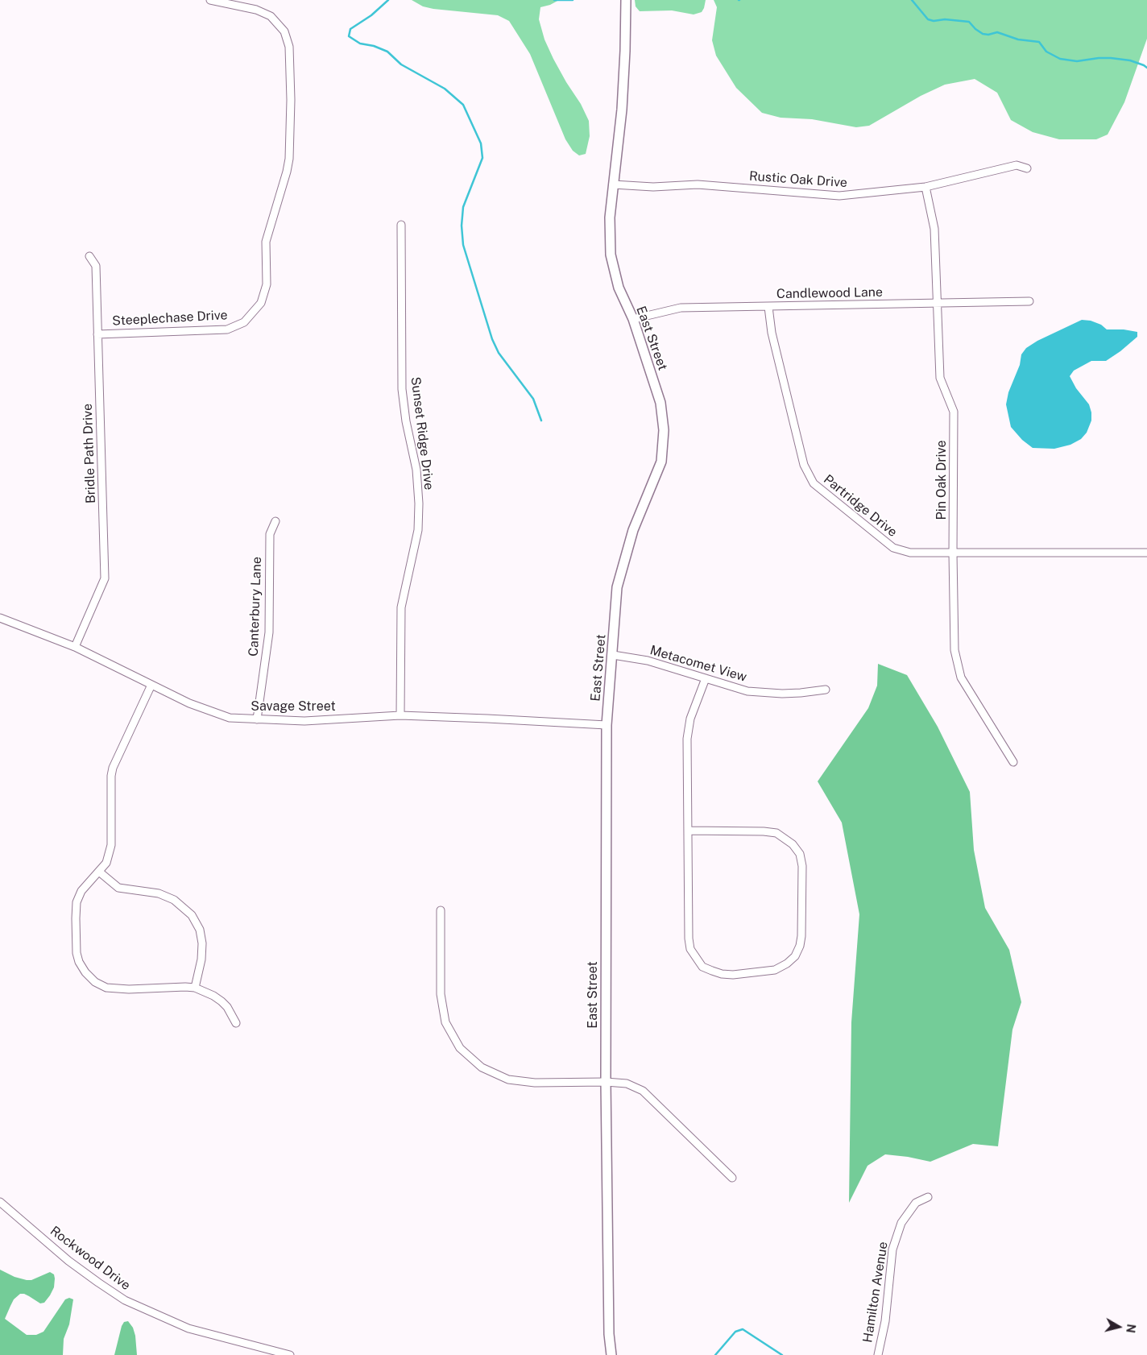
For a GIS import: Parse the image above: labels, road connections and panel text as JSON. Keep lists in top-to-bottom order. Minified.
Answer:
{"streets":{"street":["Rustic Oak Drive","Candlewood Lane","Steeplechase Drive","East Street","Sunset Ridge Drive","Bridle Path Drive","Pin Oak Drive","Partridge Drive","Canterbury Lane","Metacomet View","Savage Street","Rockwood Drive","Hamilton Avenue"]},"crossings":[["Rustic Oak Drive","East Street"],["Rustic Oak Drive","Pin Oak Drive"],["Candlewood Lane","East Street"],["Candlewood Lane","Pin Oak Drive"],["Candlewood Lane","Partridge Drive"],["Steeplechase Drive","Bridle Path Drive"],["East Street","Metacomet View"],["East Street","Savage Street"],["Sunset Ridge Drive","Savage Street"],["Bridle Path Drive","Savage Street"],["Pin Oak Drive","Partridge Drive"],["Canterbury Lane","Savage Street"]],"north":"right"}
